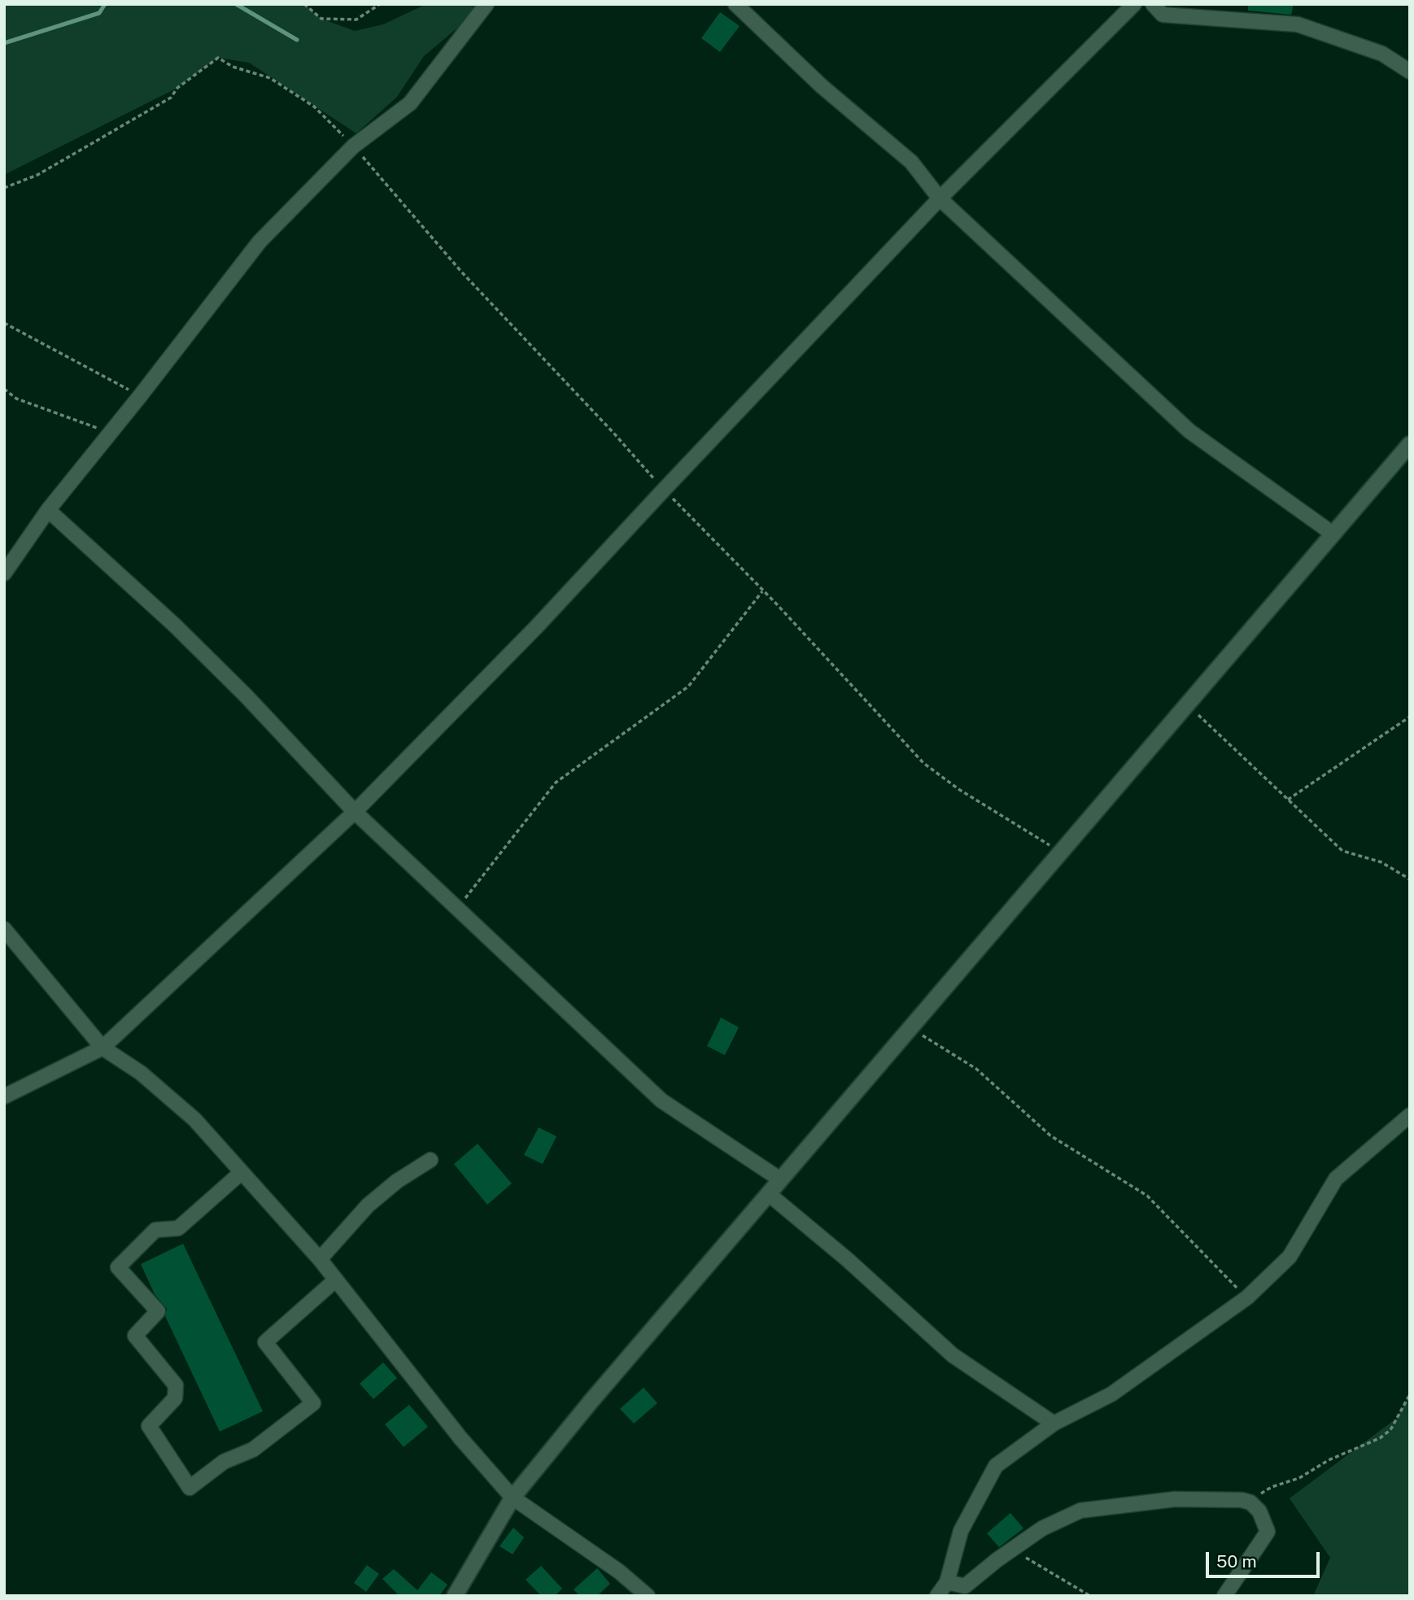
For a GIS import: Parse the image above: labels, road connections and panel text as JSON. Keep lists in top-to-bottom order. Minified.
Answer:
{"scale_bar":"50 m"}
